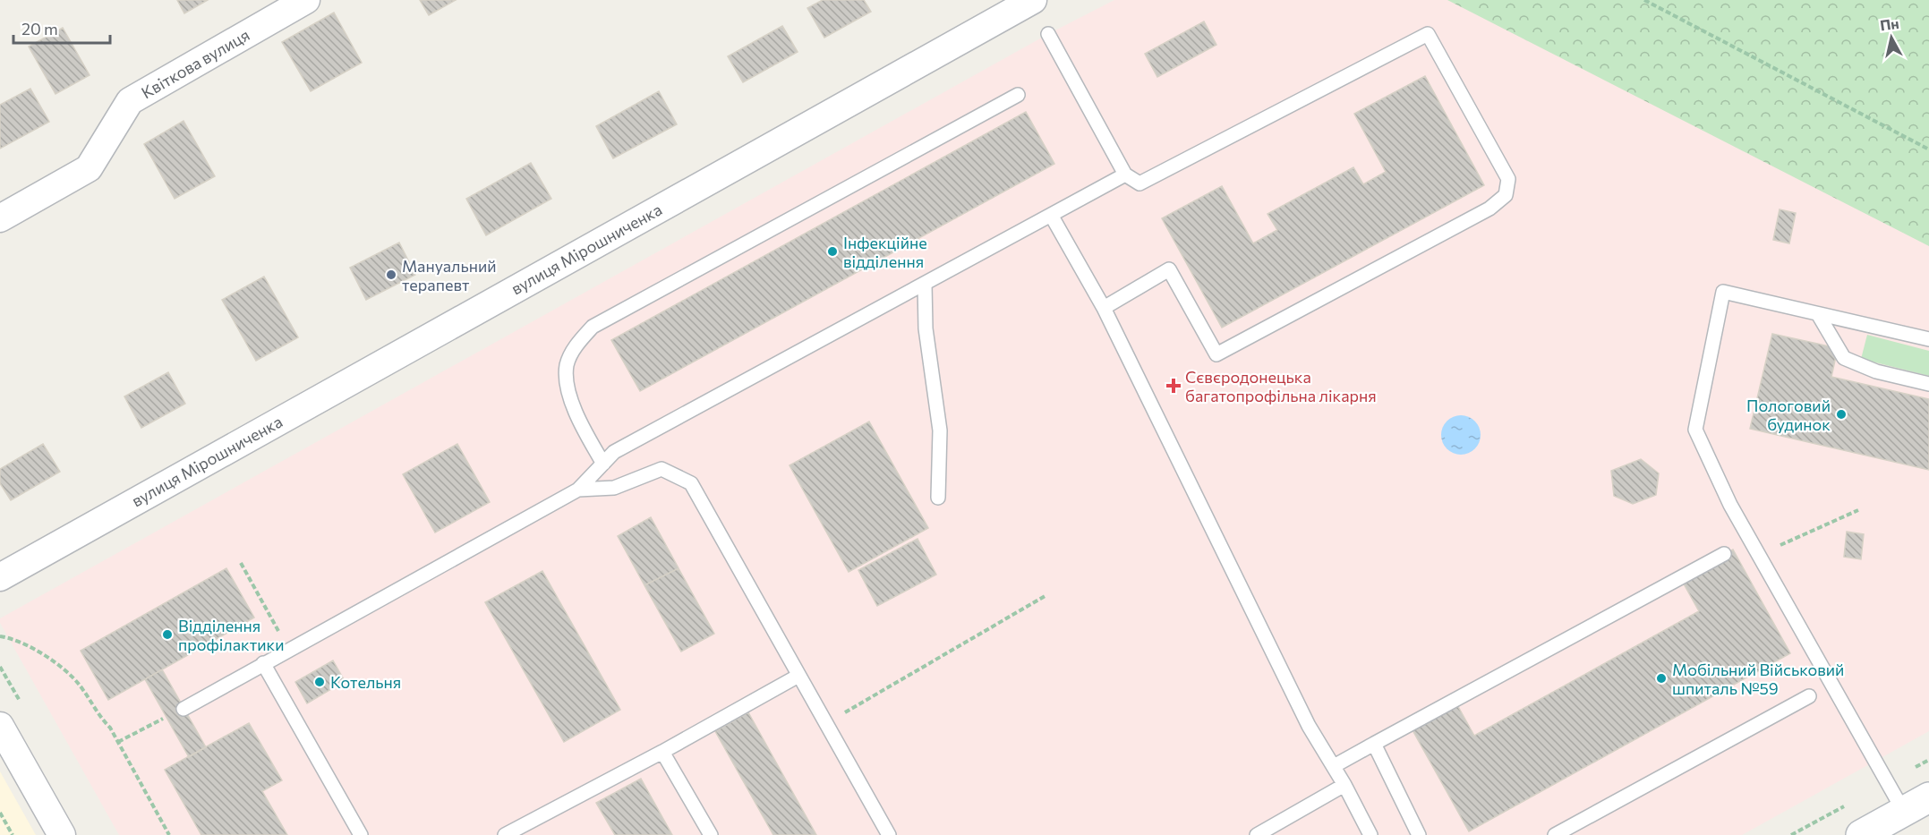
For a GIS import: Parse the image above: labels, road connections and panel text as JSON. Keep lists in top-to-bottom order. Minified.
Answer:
{"streets":{"street":["Квіткова вулиця","вулиця Мірошниченка"]},"places":{"other":["Інфекційне відділення","Мануальний терапевт","Пологовий будинок","Відділення профілактики","Мобільний Військовий шпиталь №59","Котельня"],"health":["Сєвєродонецька багатопрофільна лікарня"]},"scale_bar":"20 m","north":"top"}
